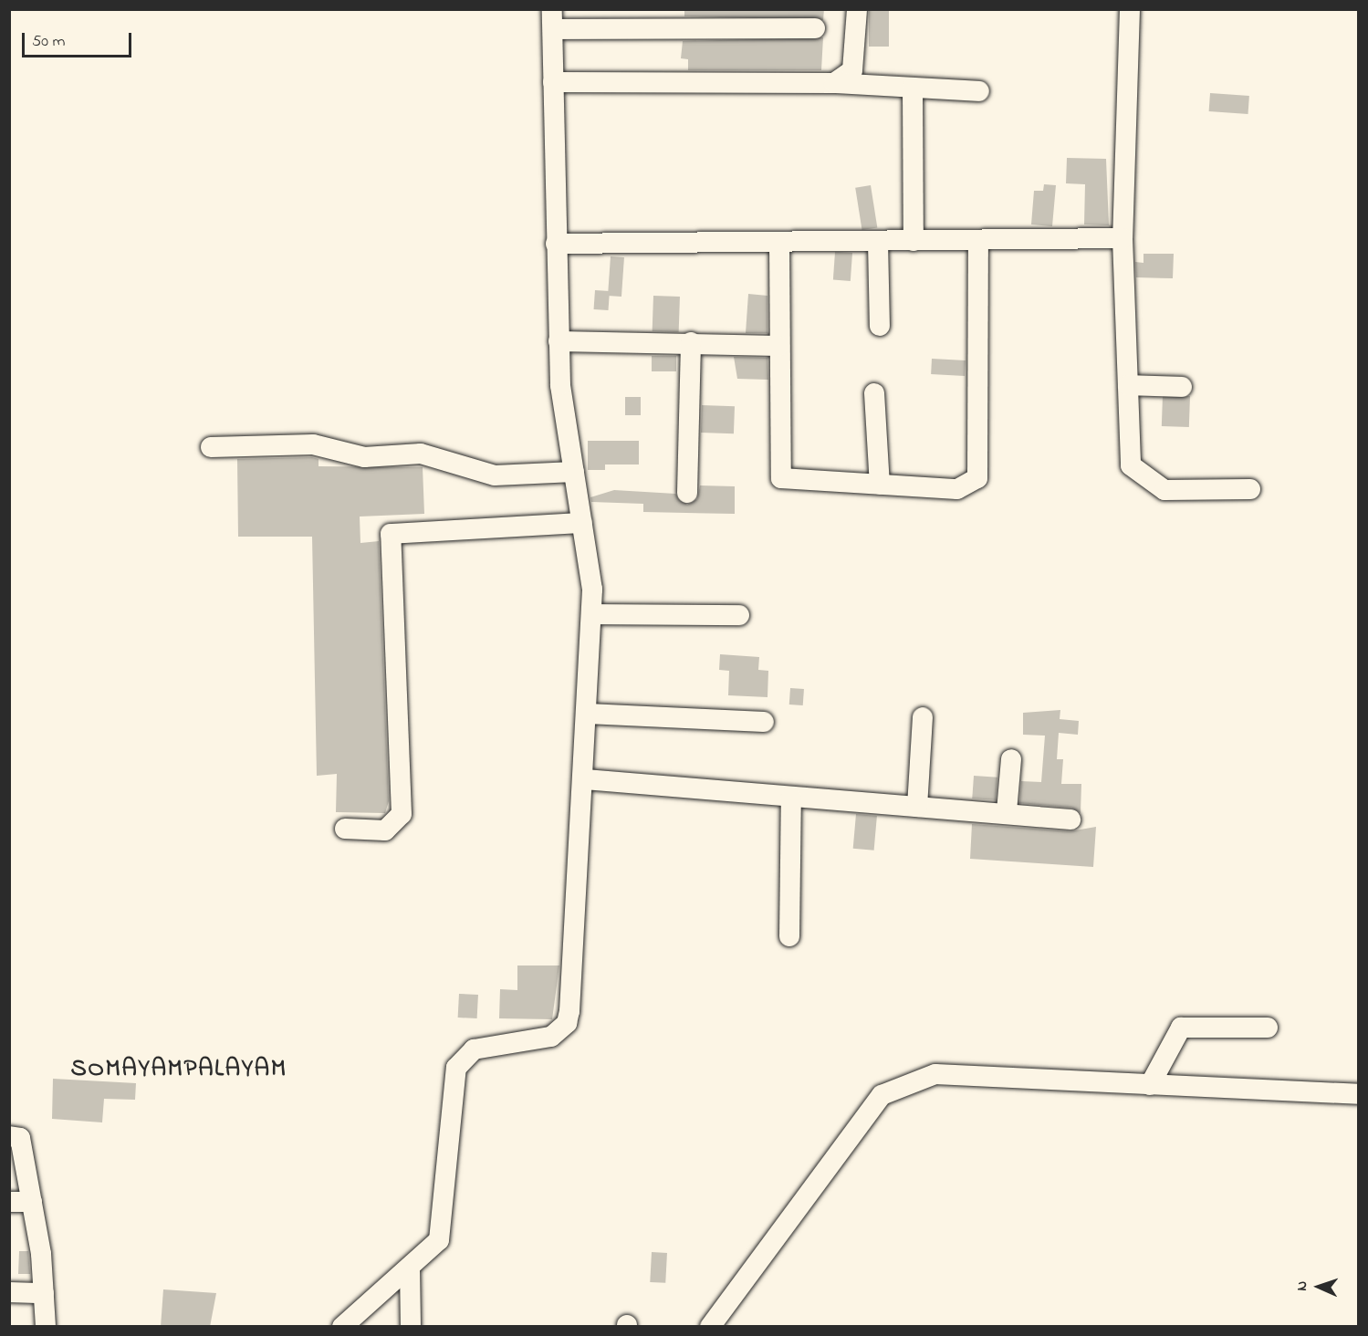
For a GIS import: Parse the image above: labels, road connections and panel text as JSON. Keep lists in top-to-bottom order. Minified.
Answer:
{"districts":["SOMAYAMPALAYAM"],"scale_bar":"50 m","north":"left"}
